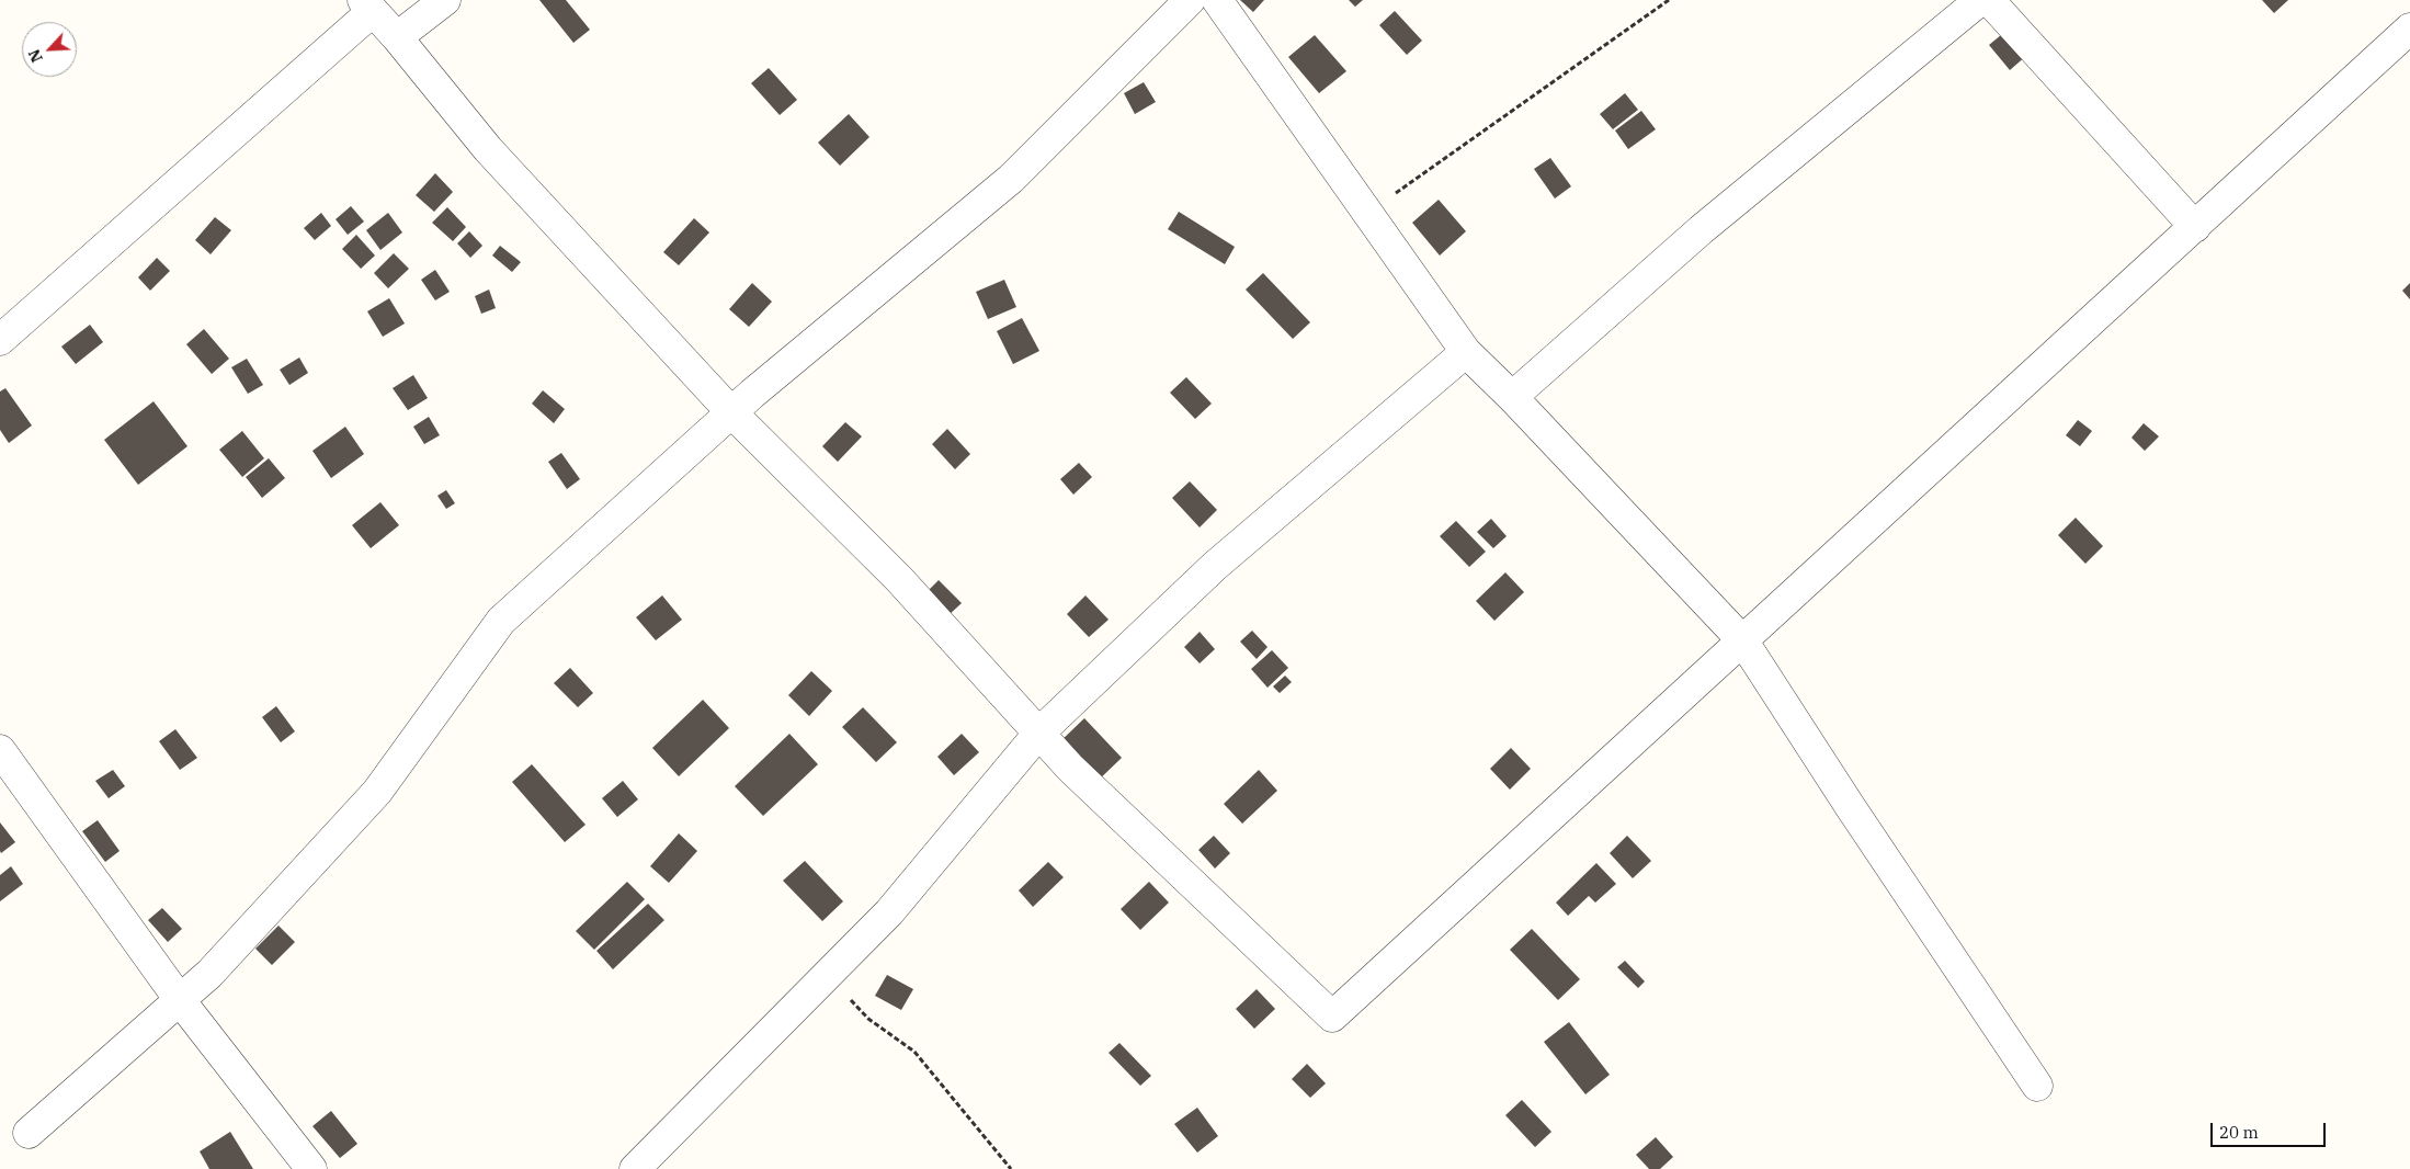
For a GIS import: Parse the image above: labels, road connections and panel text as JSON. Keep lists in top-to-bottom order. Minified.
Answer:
{"scale_bar":"20 m","north":"bottom left"}
